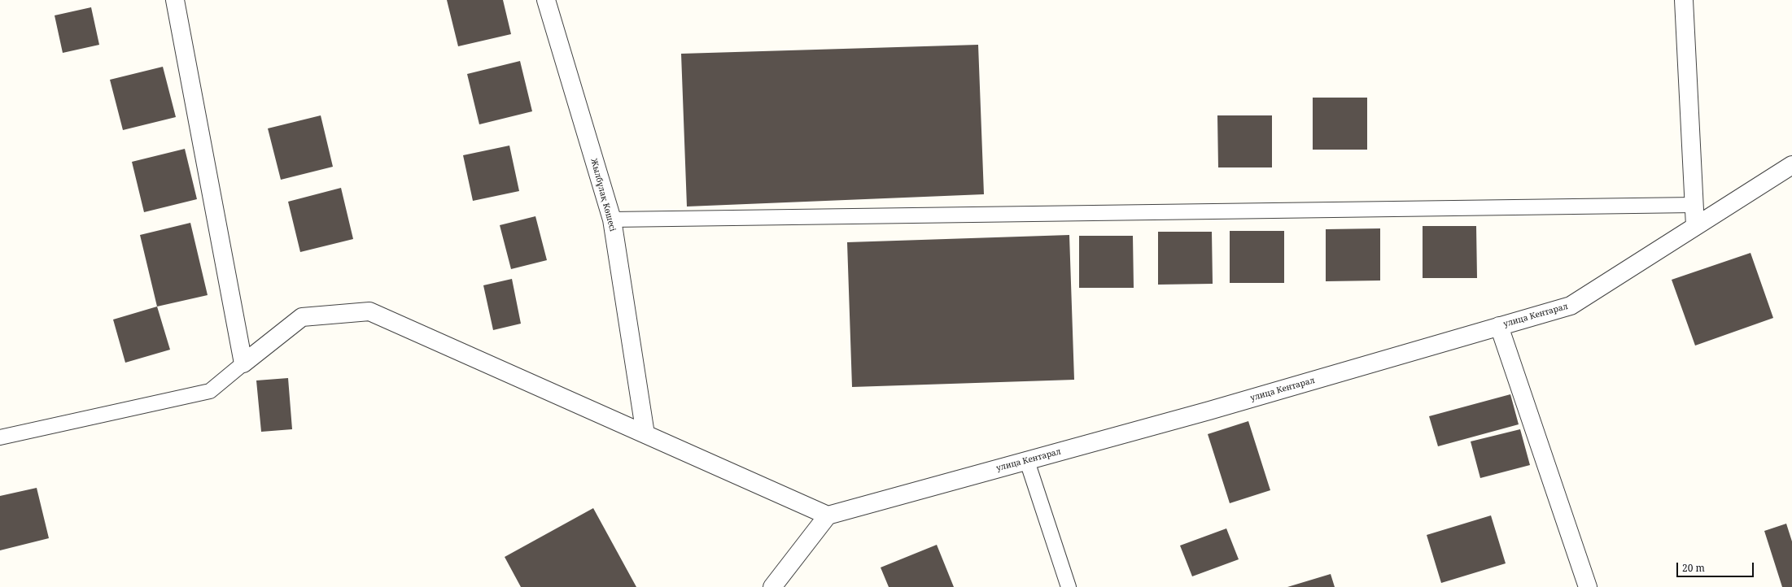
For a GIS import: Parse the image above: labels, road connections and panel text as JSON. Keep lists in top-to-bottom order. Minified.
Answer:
{"streets":{"street":["Жылбұлақ Көшесі","улица Кентарал"]},"scale_bar":"20 m"}
